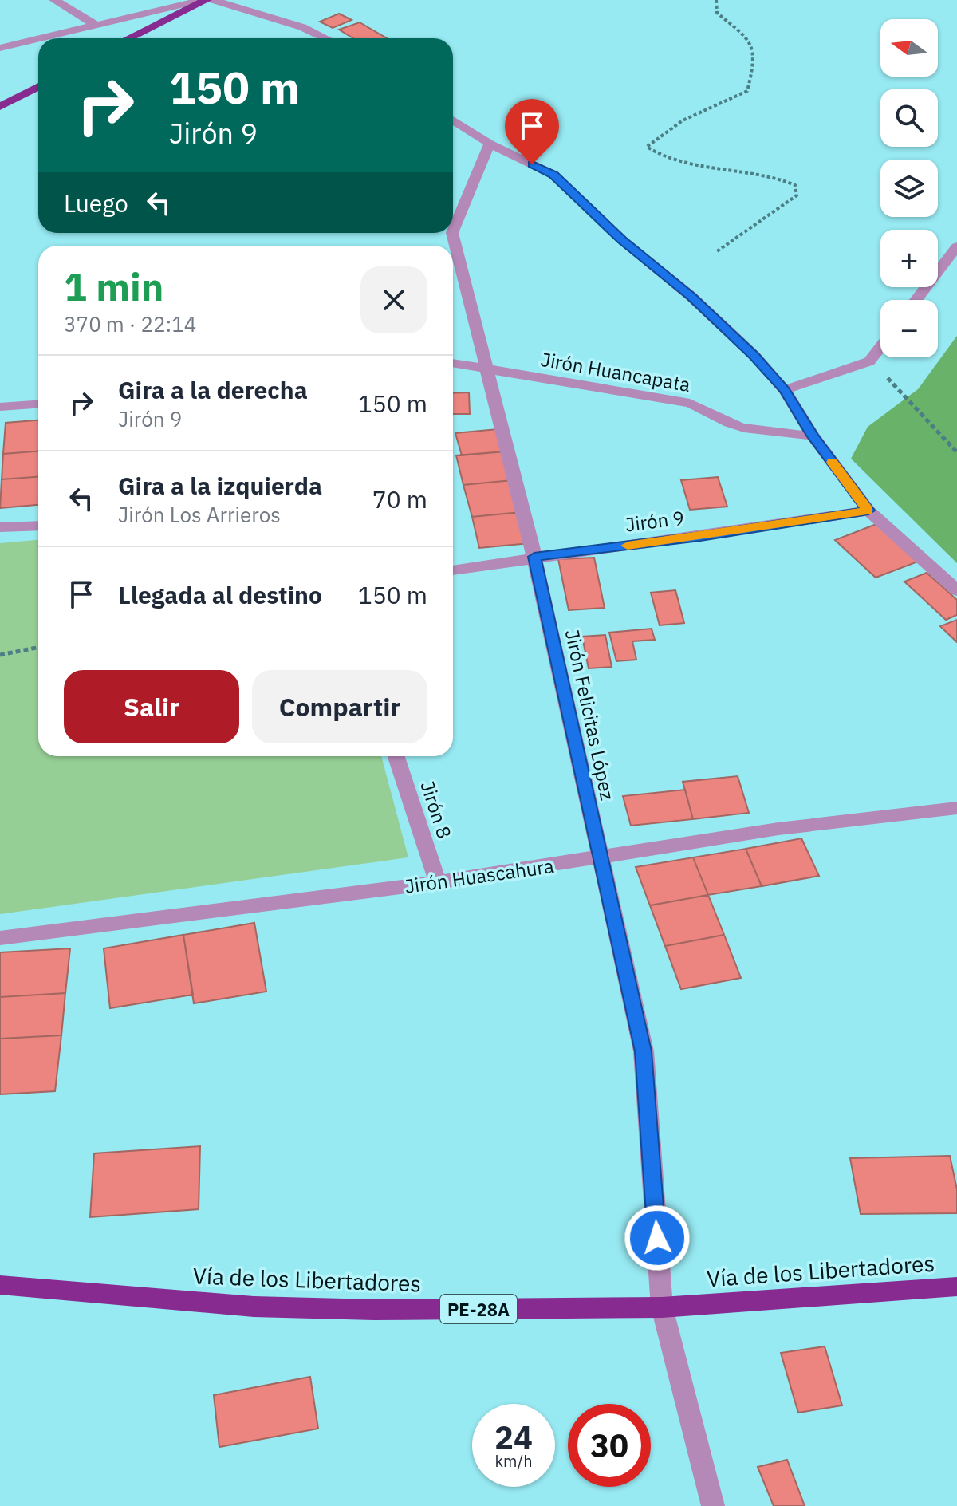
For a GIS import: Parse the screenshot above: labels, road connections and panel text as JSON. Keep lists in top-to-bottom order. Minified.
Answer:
{"streets":{"highway":["Vía de los Libertadores","PE-28A"],"street":["Jirón Huancapata","Jirón 9","Jirón Felicitas López","Jirón 8","Jirón Huascahura"]},"crossings":[["Jirón Huancapata","Jirón Felicitas López"],["Jirón 9","Jirón Felicitas López"],["Jirón Felicitas López","Jirón Huascahura"],["Jirón Felicitas López","Vía de los Libertadores"],["Jirón 8","Jirón Huascahura"]],"north":"left","page":{"map_buttons":["+","−"],"turn":["150 m","Jirón 9"],"then":"Luego","heading":["1 min","370 m · 22:14"],"list":[{"name":"Gira a la derecha","note":"Jirón 9","value":"150 m"},{"name":"Gira a la izquierda","note":"Jirón Los Arrieros","value":"70 m"},{"name":"Llegada al destino","value":"150 m"}],"buttons":["Salir","Compartir"],"speed":"24 km/h","limit":"30"}}
